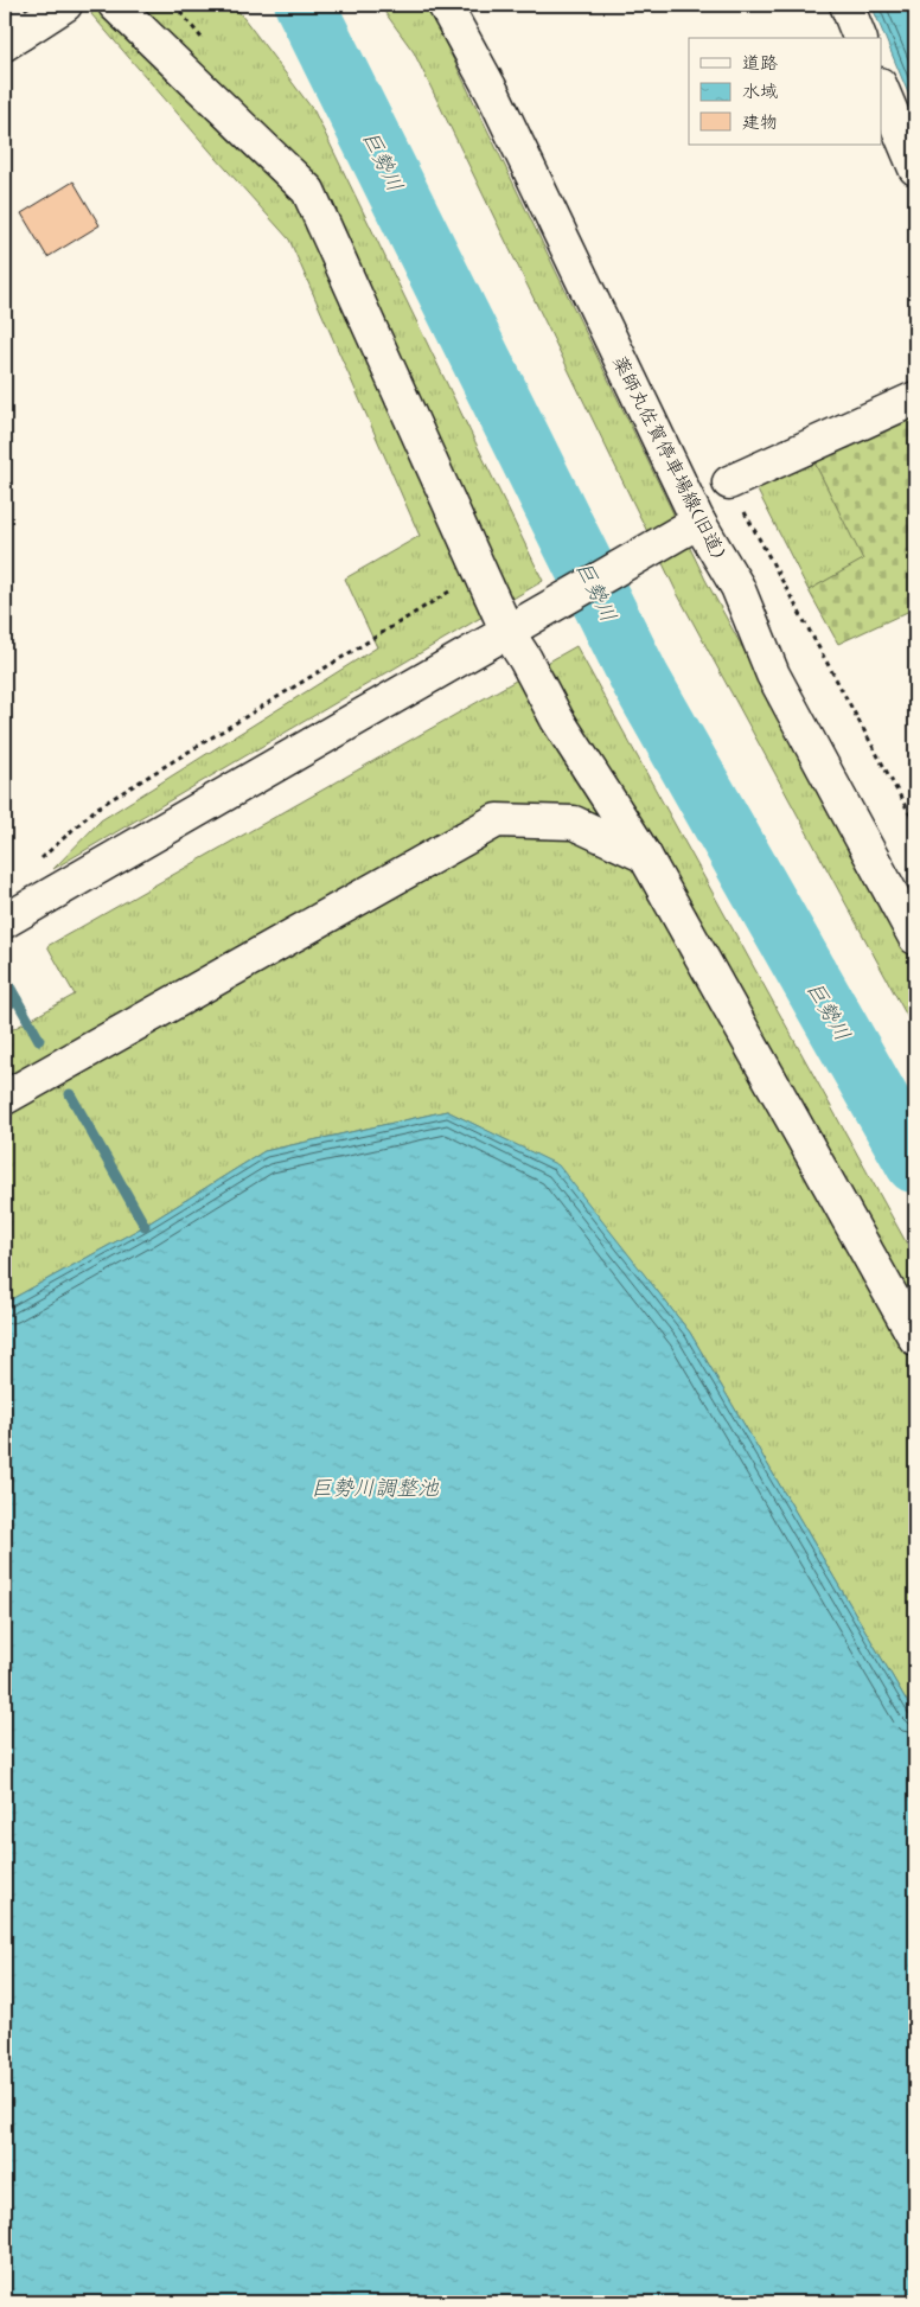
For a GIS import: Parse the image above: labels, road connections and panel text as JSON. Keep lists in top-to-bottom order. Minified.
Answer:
{"streets":{"street":["薬師丸佐賀停車場線(旧道)"]},"water":["巨勢川","巨勢川調整池"],"legend":["道路","水域","建物"]}
